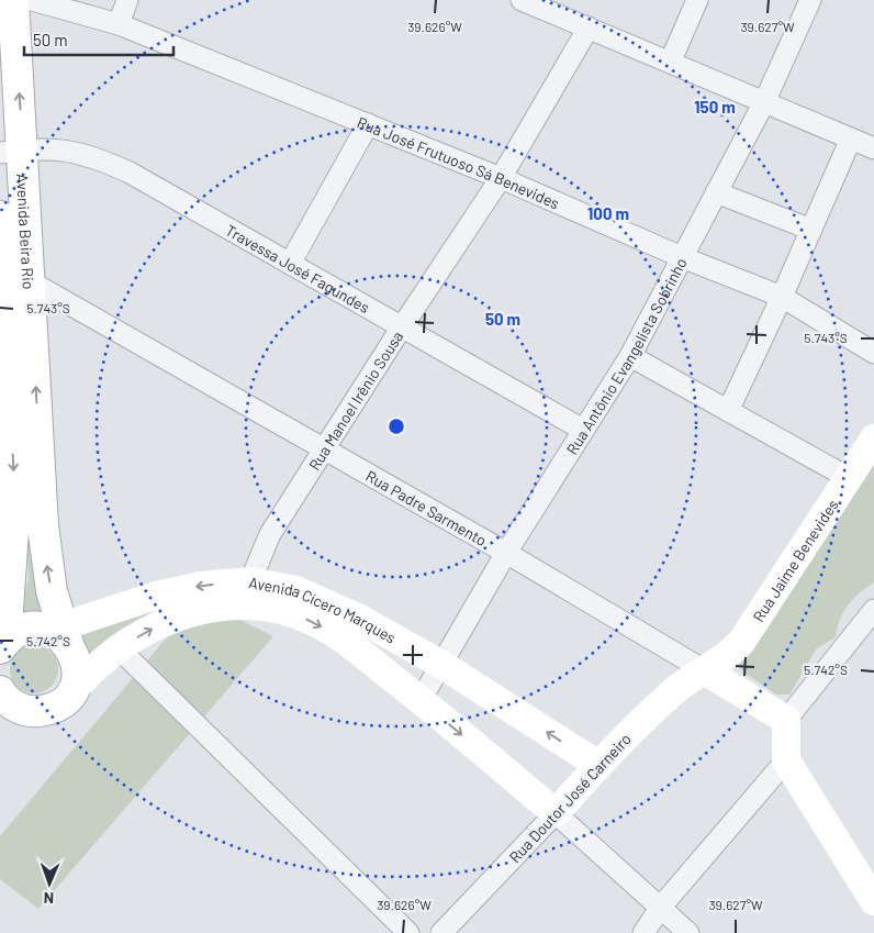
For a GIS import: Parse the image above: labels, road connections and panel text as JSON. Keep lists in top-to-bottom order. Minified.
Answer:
{"streets":{"main road":["Avenida Beira Rio","Rua Padre Sarmento","Rua Jaime Benevides","Avenida Cícero Marques","Rua Doutor José Carneiro"],"street":["Rua José Frutuoso Sá Benevides","Travessa José Fagundes","Rua Antônio Evangelista Sobrinho","Rua Manoel Irênio Sousa"]},"crossings":[["Rua José Frutuoso Sá Benevides","Rua Antônio Evangelista Sobrinho"],["Rua José Frutuoso Sá Benevides","Rua Manoel Irênio Sousa"],["Avenida Beira Rio","Travessa José Fagundes"],["Avenida Beira Rio","Rua Padre Sarmento"],["Avenida Beira Rio","Avenida Cícero Marques"],["Travessa José Fagundes","Rua Antônio Evangelista Sobrinho"],["Travessa José Fagundes","Rua Manoel Irênio Sousa"],["Rua Antônio Evangelista Sobrinho","Rua Padre Sarmento"],["Rua Antônio Evangelista Sobrinho","Avenida Cícero Marques"],["Rua Manoel Irênio Sousa","Rua Padre Sarmento"],["Rua Manoel Irênio Sousa","Avenida Cícero Marques"],["Rua Padre Sarmento","Rua Jaime Benevides"],["Rua Padre Sarmento","Rua Doutor José Carneiro"],["Rua Jaime Benevides","Rua Doutor José Carneiro"],["Avenida Cícero Marques","Rua Doutor José Carneiro"]],"scale_bar":"50 m","north":"bottom","coordinates":["39.626°W","39.627°W","5.743°S","5.742°S"],"rings":["150 m","100 m","50 m"]}
